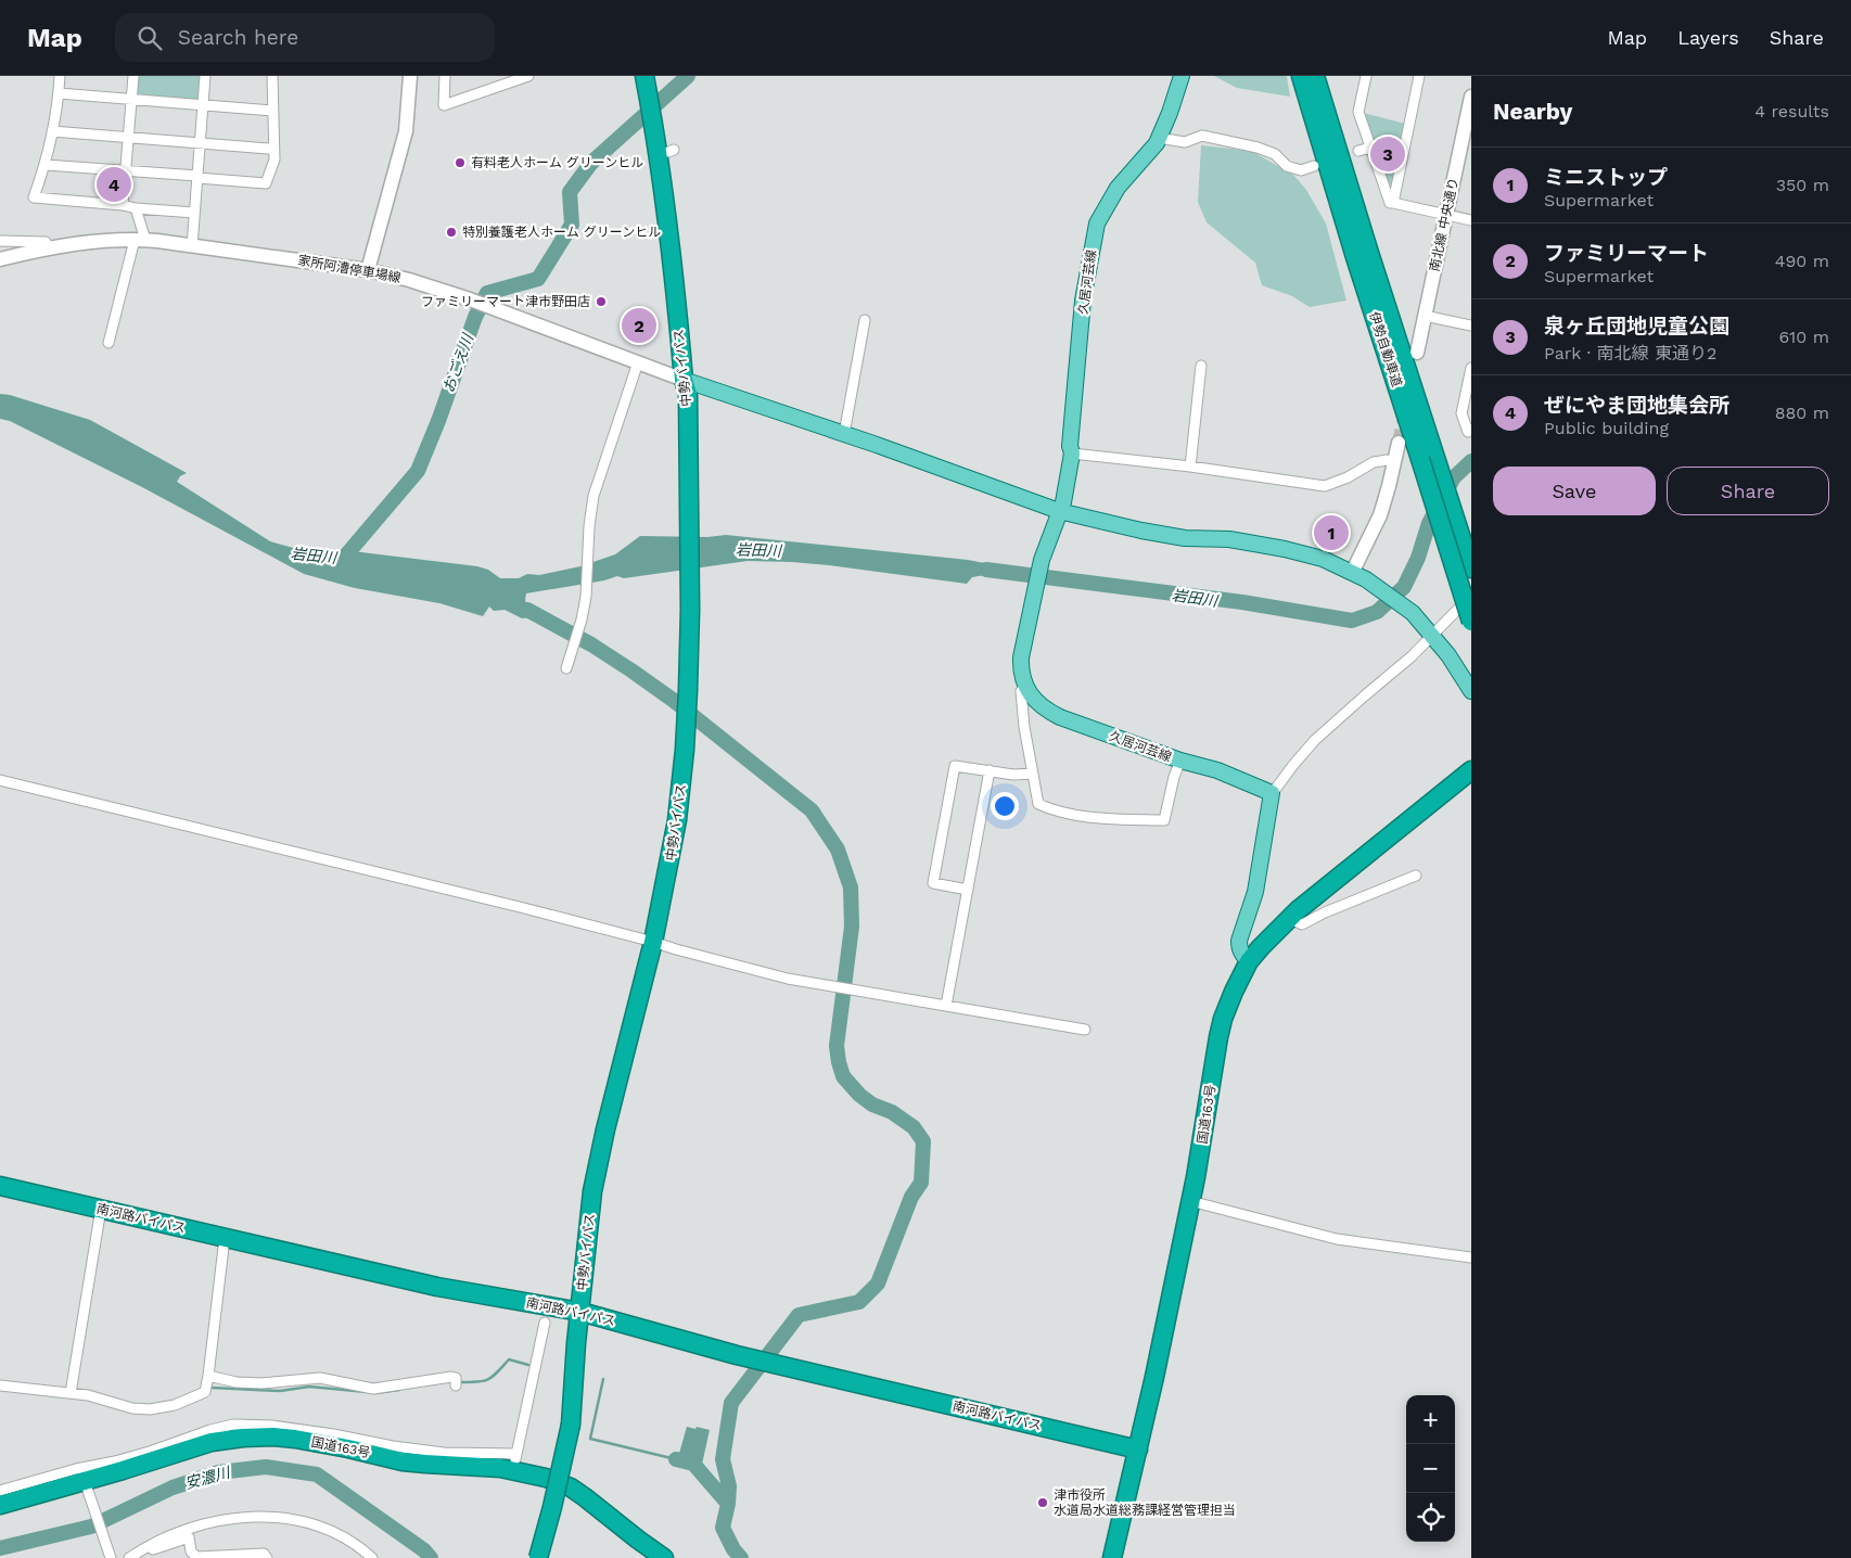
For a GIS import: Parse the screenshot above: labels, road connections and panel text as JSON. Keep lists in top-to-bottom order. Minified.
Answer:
{"streets":{"highway":["伊勢自動車道","中勢バイパス","国道163号","南河路バイパス"],"main road":["南北線 中央通り","家所阿漕停車場線","久居河芸線"]},"crossings":[["家所阿漕停車場線","中勢バイパス"],["中勢バイパス","南河路バイパス"],["国道163号","南河路バイパス"]],"water":["おごえ川","岩田川","安濃川"],"places":["有料老人ホーム グリーンヒル","特別養護老人ホーム グリーンヒル","ファミリーマート津市野田店","津市役所 水道局水道総務課経営管理担当"],"page":{"header":"Map","search":"Search here","nav":["Map","Layers","Share"],"heading":["Nearby","4 results"],"pins":["3","4","2","1"],"list":[{"mark":"1","name":"ミニストップ","note":"Supermarket","value":"350 m"},{"mark":"2","name":"ファミリーマート","note":"Supermarket","value":"490 m"},{"mark":"3","name":"泉ヶ丘団地児童公園","note":"Park · 南北線 東通り2","value":"610 m"},{"mark":"4","name":"ぜにやま団地集会所","note":"Public building","value":"880 m"}],"buttons":["Save","Share"],"map_buttons":["+","−"]}}
